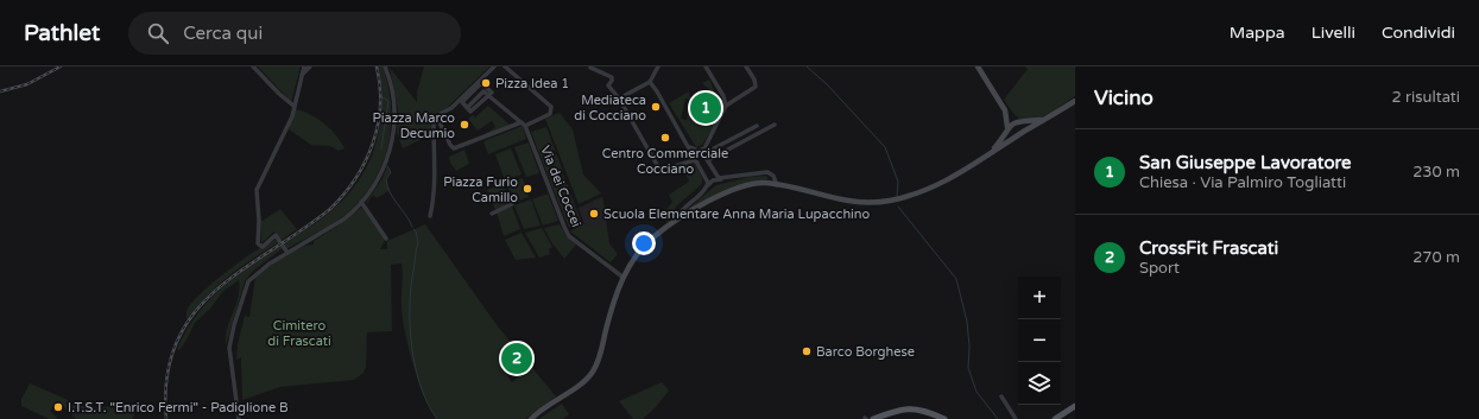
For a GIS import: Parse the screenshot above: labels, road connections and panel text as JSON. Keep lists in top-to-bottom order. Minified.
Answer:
{"streets":{"street":["Via dei Coccei"]},"parks":["Cimitero di Frascati"],"places":["Pizza Idea 1","Mediateca di Cocciano","Piazza Marco Decumio","Centro Commerciale Cocciano","Piazza Furio Camillo","Scuola Elementare Anna Maria Lupacchino","Barco Borghese","I.T.S.T. \"Enrico Fermi\" - Padiglione B"],"page":{"header":"Pathlet","search":"Cerca qui","nav":["Mappa","Livelli","Condividi"],"heading":["Vicino","2 risultati"],"pins":["1","2"],"list":[{"mark":"1","name":"San Giuseppe Lavoratore","note":"Chiesa · Via Palmiro Togliatti","value":"230 m"},{"mark":"2","name":"CrossFit Frascati","note":"Sport","value":"270 m"}],"map_buttons":["+","−"]}}
